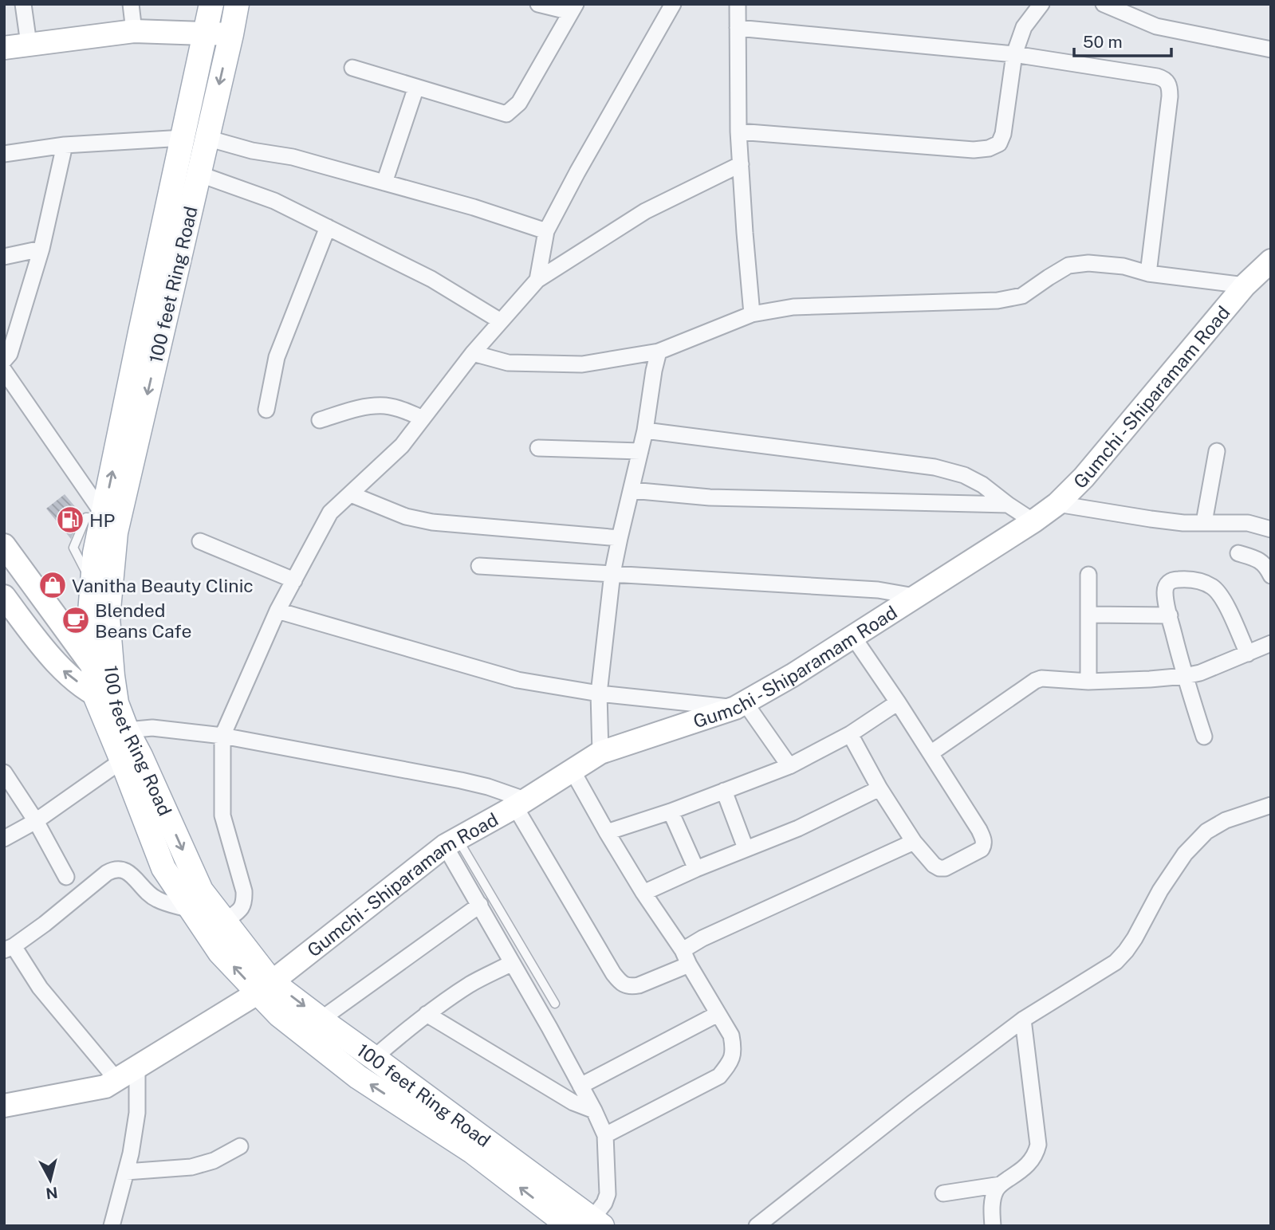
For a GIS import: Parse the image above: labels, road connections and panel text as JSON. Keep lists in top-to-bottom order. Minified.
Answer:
{"streets":{"main road":["100 feet Ring Road"],"street":["Gumchi - Shiparamam Road"]},"crossings":[["100 feet Ring Road","Gumchi - Shiparamam Road"]],"places":{"fuel station":["HP"],"shop":["Vanitha Beauty Clinic"],"cafe":["Blended Beans Cafe"]},"scale_bar":"50 m","north":"bottom"}
